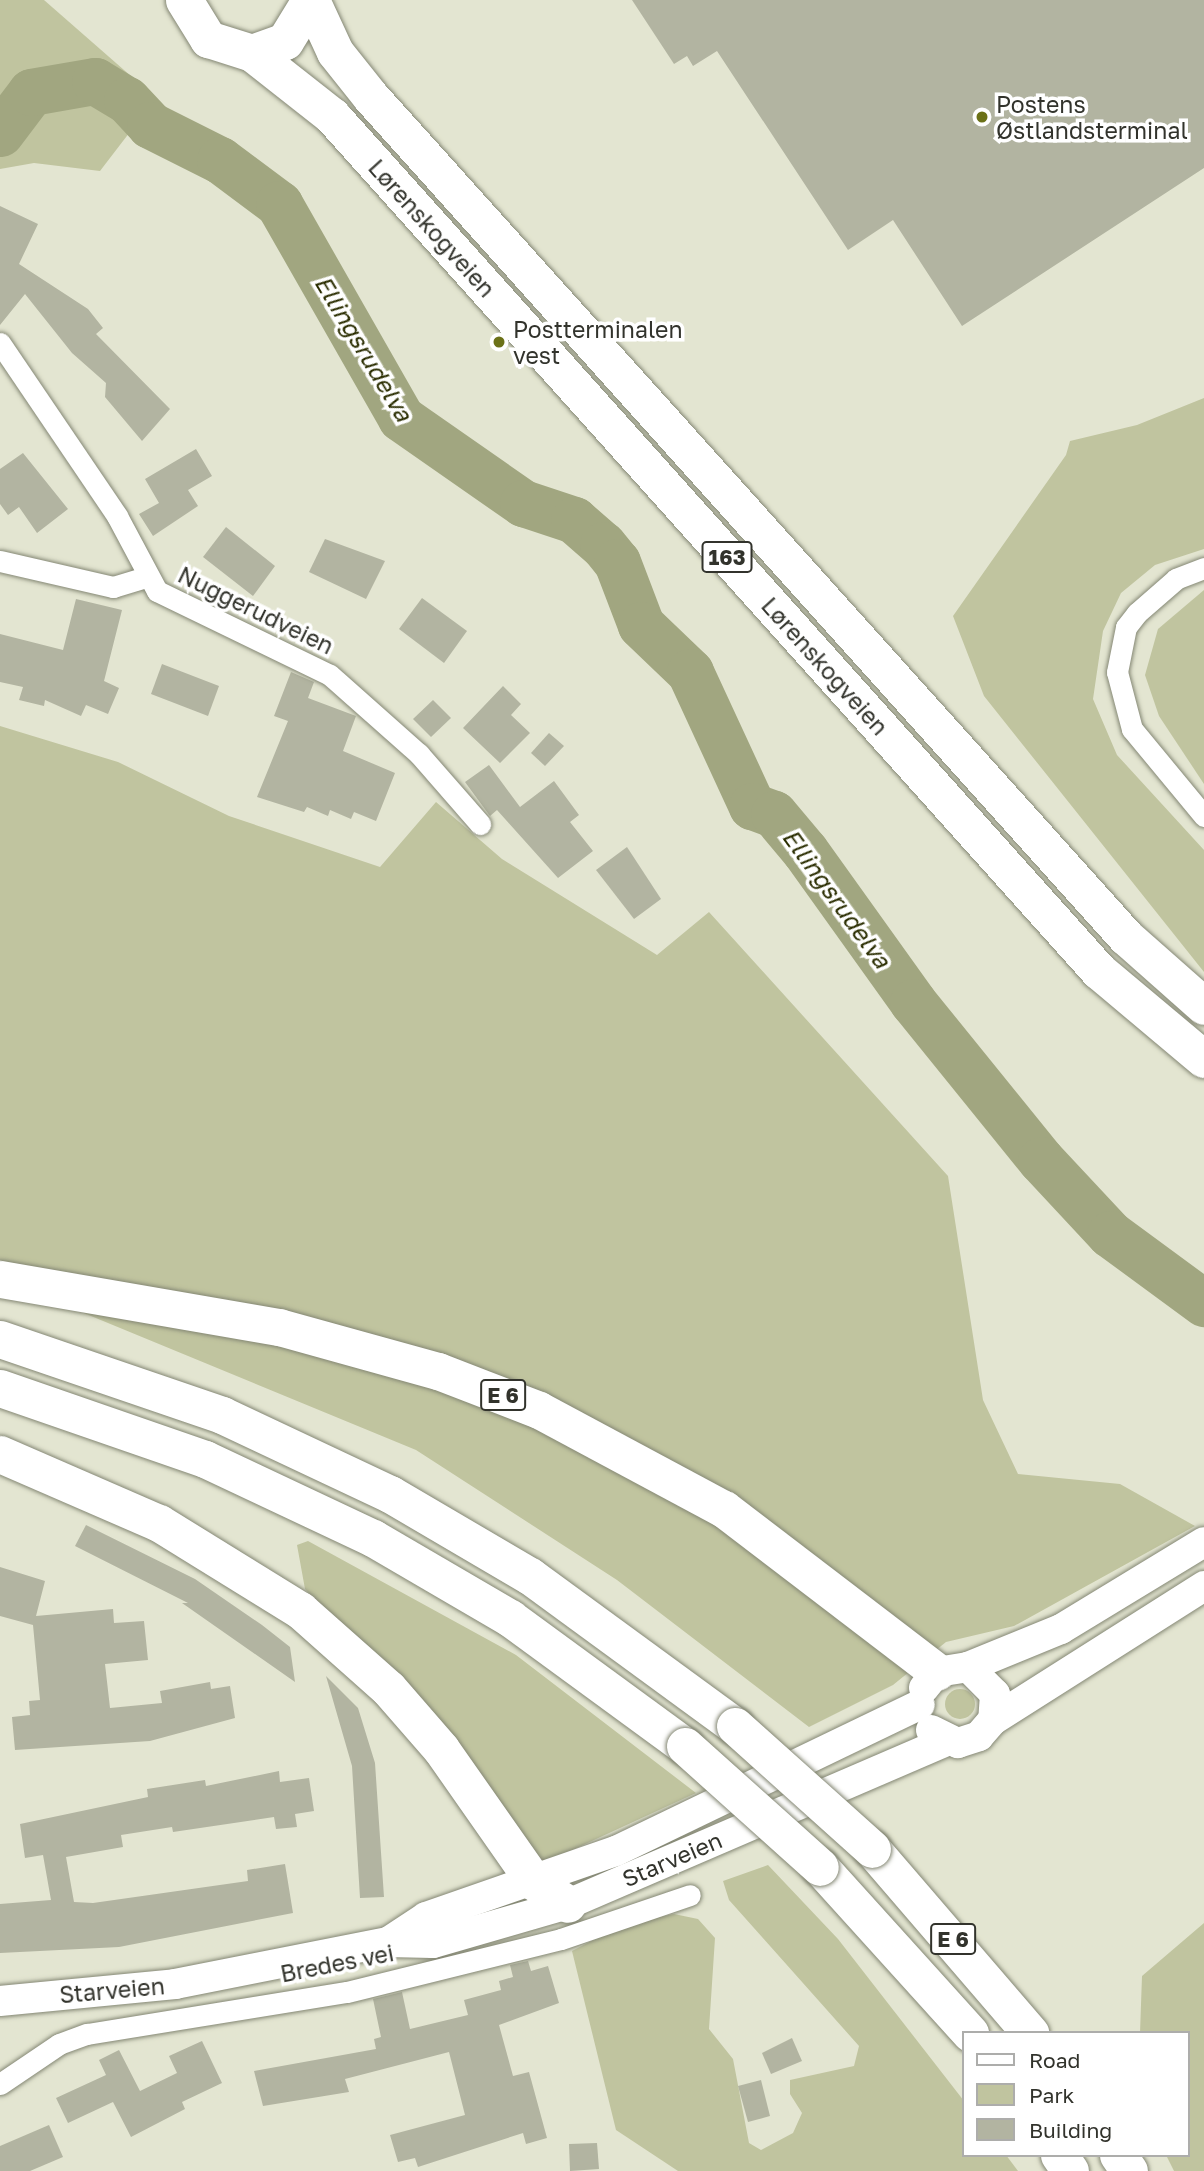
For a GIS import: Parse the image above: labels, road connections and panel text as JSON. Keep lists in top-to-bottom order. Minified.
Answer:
{"streets":{"highway":["Lørenskogveien","163","E 6"],"street":["Nuggerudveien","Starveien","Bredes vei"]},"crossings":[["Lørenskogveien","163"],["E 6","Starveien"]],"water":["Ellingsrudelva"],"places":["Postens Østlandsterminal","Postterminalen vest"],"legend":["Road","Park","Building"]}
